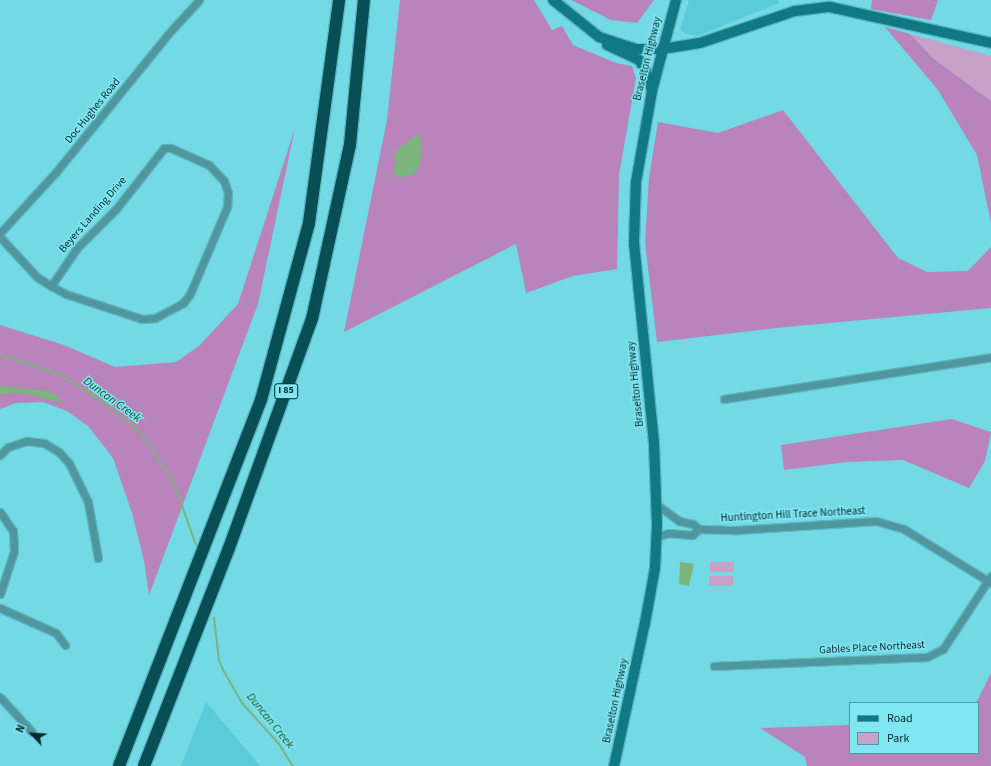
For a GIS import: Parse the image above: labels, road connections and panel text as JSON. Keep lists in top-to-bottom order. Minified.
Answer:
{"streets":{"highway":["I 85"],"main road":["Braselton Highway"],"street":["Doc Hughes Road","Beyers Landing Drive","Huntington Hill Trace Northeast","Gables Place Northeast"]},"crossings":[["Braselton Highway","Huntington Hill Trace Northeast"],["Huntington Hill Trace Northeast","Gables Place Northeast"]],"water":["Duncan Creek"],"legend":["Road","Park"],"north":"top left"}
